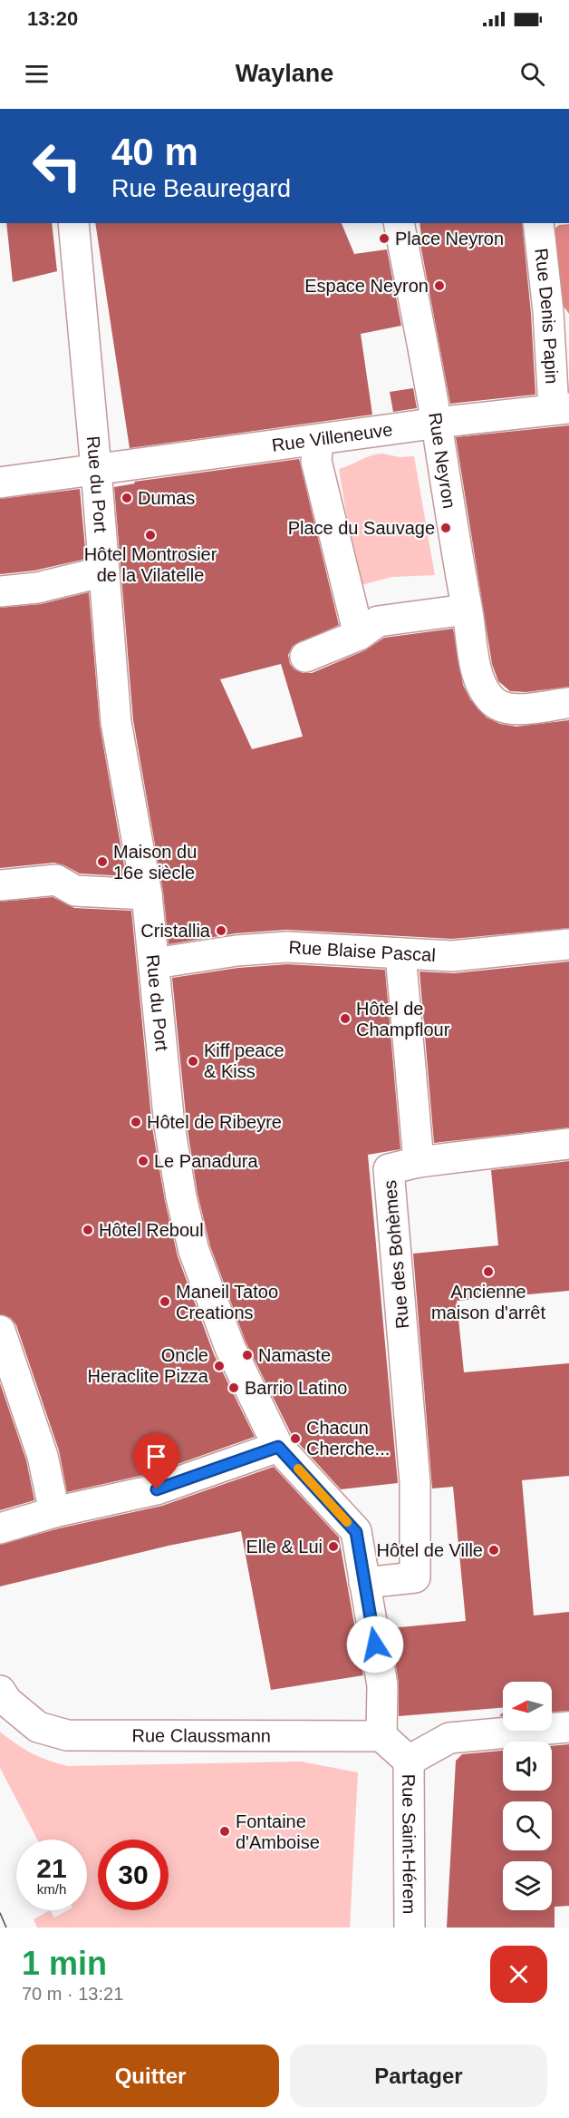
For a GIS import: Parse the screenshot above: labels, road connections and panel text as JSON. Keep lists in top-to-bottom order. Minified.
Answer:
{"streets":{"street":["Rue Denis Papin","Rue Villeneuve","Rue Neyron","Rue du Port","Rue Blaise Pascal","Rue des Bohèmes","Rue Claussmann","Rue Saint-Hérem"]},"crossings":[["Rue Denis Papin","Rue Villeneuve"],["Rue Villeneuve","Rue Neyron"],["Rue Villeneuve","Rue du Port"],["Rue du Port","Rue Blaise Pascal"],["Rue du Port","Rue des Bohèmes"],["Rue du Port","Rue Claussmann"],["Rue Blaise Pascal","Rue des Bohèmes"]],"places":["Place Neyron","Espace Neyron","Dumas","Place du Sauvage","Hôtel Montrosier de la Vilatelle","Maison du 16e siècle","Cristallia","Hôtel de Champflour","Kiff peace & Kiss","Hôtel de Ribeyre","Le Panadura","Hôtel Reboul","Ancienne maison d'arrêt","Maneil Tatoo Creations","Namaste","Oncle Heraclite Pizza","Barrio Latino","Chacun Cherche...","Elle & Lui","Hôtel de Ville","Fontaine d'Amboise"],"north":"left","page":{"status":"13:20","header":"Waylane","turn":["40 m","Rue Beauregard"],"speed":"21 km/h","limit":"30","heading":["1 min","70 m · 13:21"],"buttons":["Quitter","Partager"]}}
